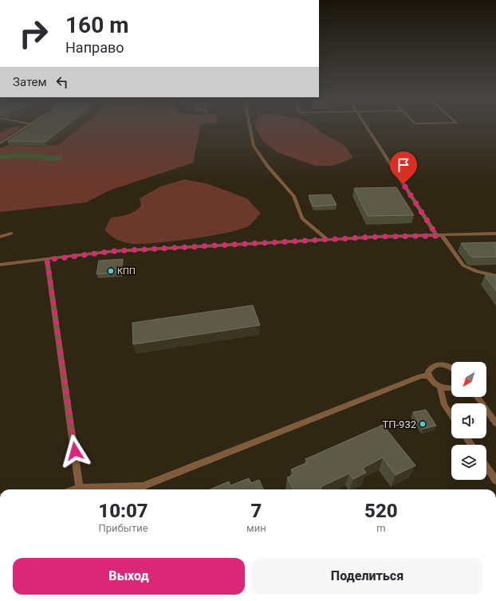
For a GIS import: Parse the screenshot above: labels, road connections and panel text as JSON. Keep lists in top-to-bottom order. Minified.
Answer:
{"places":["КПП","ТП-932"],"north":"bottom left","page":{"turn":["160 m","Направо"],"then":"Затем","eta":["10:07","Прибытие","7","мин","520","m"],"buttons":["Выход","Поделиться"]}}
